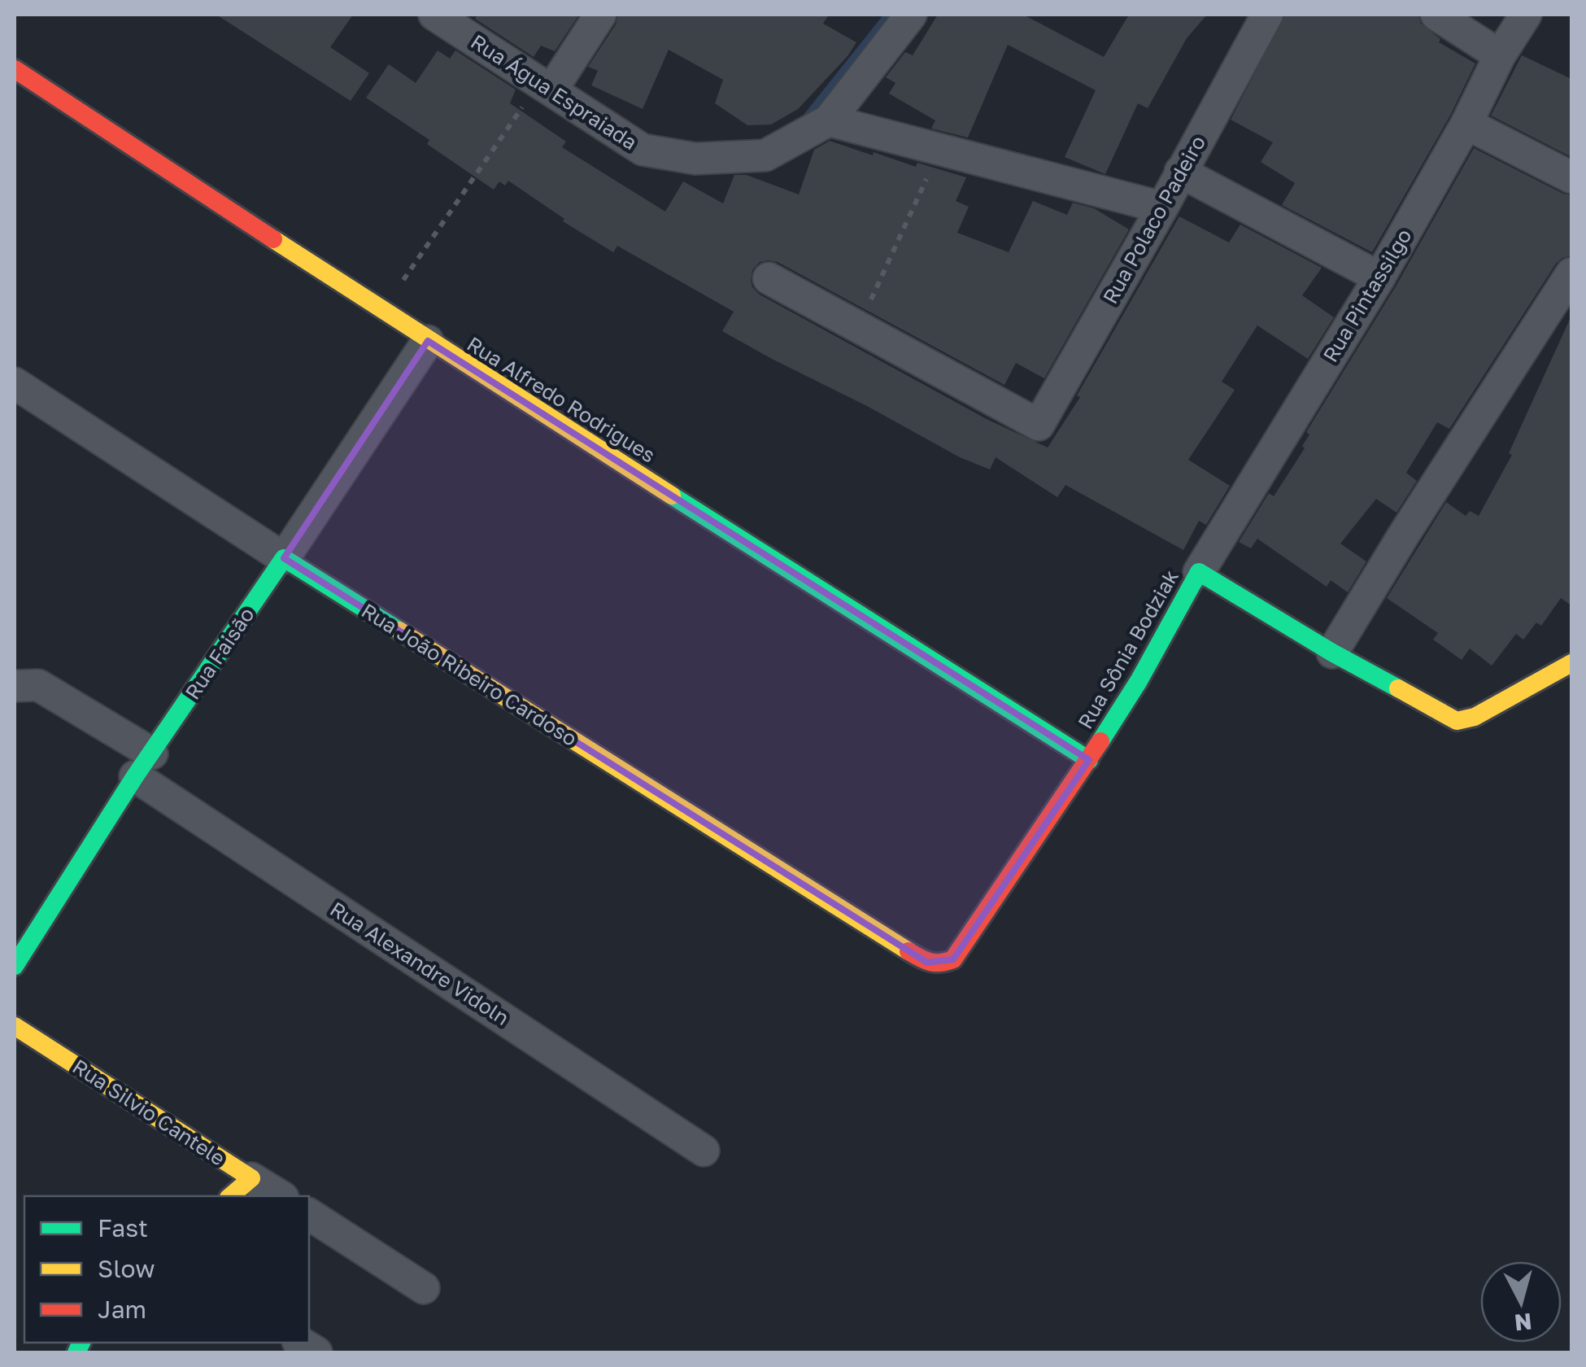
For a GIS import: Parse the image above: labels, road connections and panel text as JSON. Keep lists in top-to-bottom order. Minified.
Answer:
{"streets":{"street":["Rua Água Espraiada","Rua Polaco Padeiro","Rua Pintassilgo","Rua Alfredo Rodrigues","Rua Sônia Bodziak","Rua Faisão","Rua João Ribeiro Cardoso","Rua Alexandre Vidoln","Rua Silvio Cantele"]},"crossings":[["Rua Pintassilgo","Rua Sônia Bodziak"],["Rua Alfredo Rodrigues","Rua Sônia Bodziak"],["Rua Alfredo Rodrigues","Rua Faisão"],["Rua Sônia Bodziak","Rua João Ribeiro Cardoso"],["Rua Faisão","Rua João Ribeiro Cardoso"],["Rua Faisão","Rua Alexandre Vidoln"]],"legend":["Fast","Slow","Jam"],"north":"bottom"}
